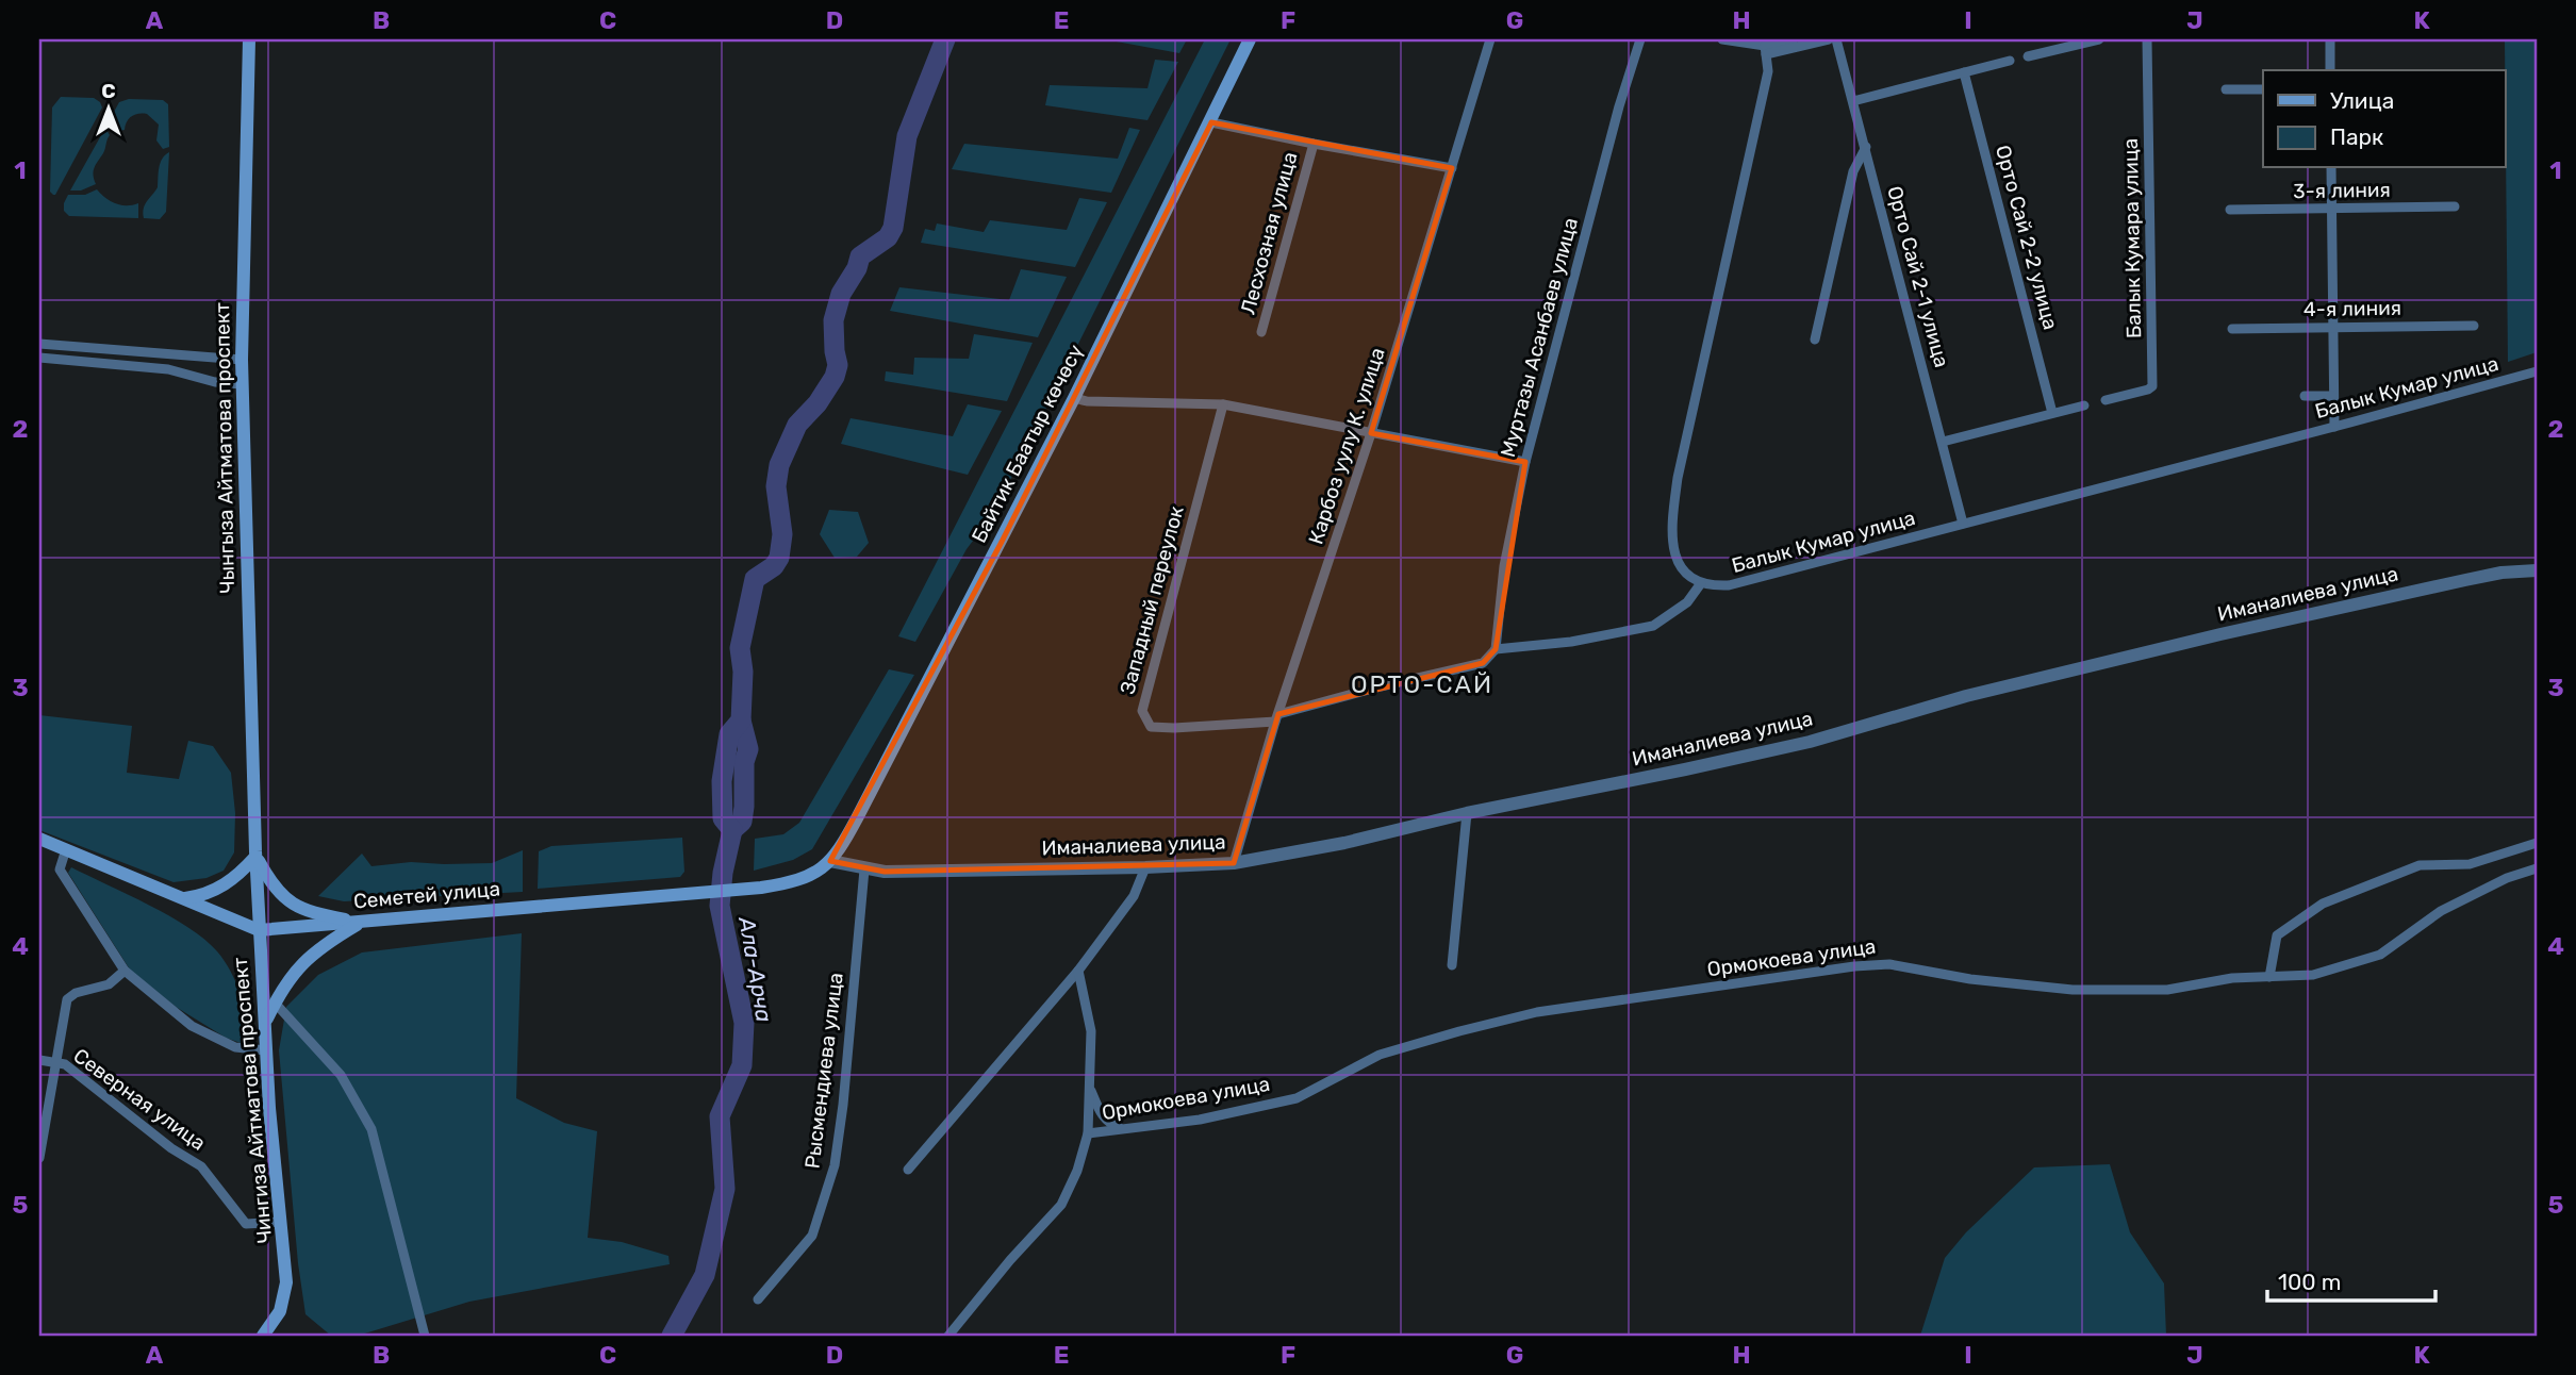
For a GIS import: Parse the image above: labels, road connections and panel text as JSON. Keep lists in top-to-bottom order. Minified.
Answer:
{"streets":{"main road":["Байтик Баатыр көчөсү","Чынгыза Айтматова проспект","Семетей улица","Чингиза Айтматова проспект"],"street":["3-я линия","Лесхозная улица","Орто Сай 2-2 улица","Балык Кумара улица","Орто Сай 2-1 улица","4-я линия","Муртазы Асанбаев улица","Балык Кумар улица","Карбоз уулу К. улица","Иманалиева улица","Западный переулок","Ормокоева улица","Рысмендиева улица","Северная улица"]},"crossings":[["Лесхозная улица","Байтик Баатыр көчөсү"],["Лесхозная улица","Карбоз уулу К. улица"],["Орто Сай 2-1 улица","Балык Кумар улица"],["Байтик Баатыр көчөсү","Иманалиева улица"],["Байтик Баатыр көчөсү","Семетей улица"],["Карбоз уулу К. улица","Иманалиева улица"],["Карбоз уулу К. улица","Западный переулок"],["Чынгыза Айтматова проспект","Чингиза Айтматова проспект"],["Иманалиева улица","Семетей улица"],["Иманалиева улица","Рысмендиева улица"],["Семетей улица","Чингиза Айтматова проспект"],["Северная улица","Чингиза Айтматова проспект"]],"districts":["ОРТО-САЙ"],"water":["Ала-Арча"],"legend":["Улица","Парк"],"scale_bar":"100 m","north":"top","grid":{"columns":["A","B","C","D","E","F","G","H","I","J","K"],"rows":["1","2","3","4","5"]}}
